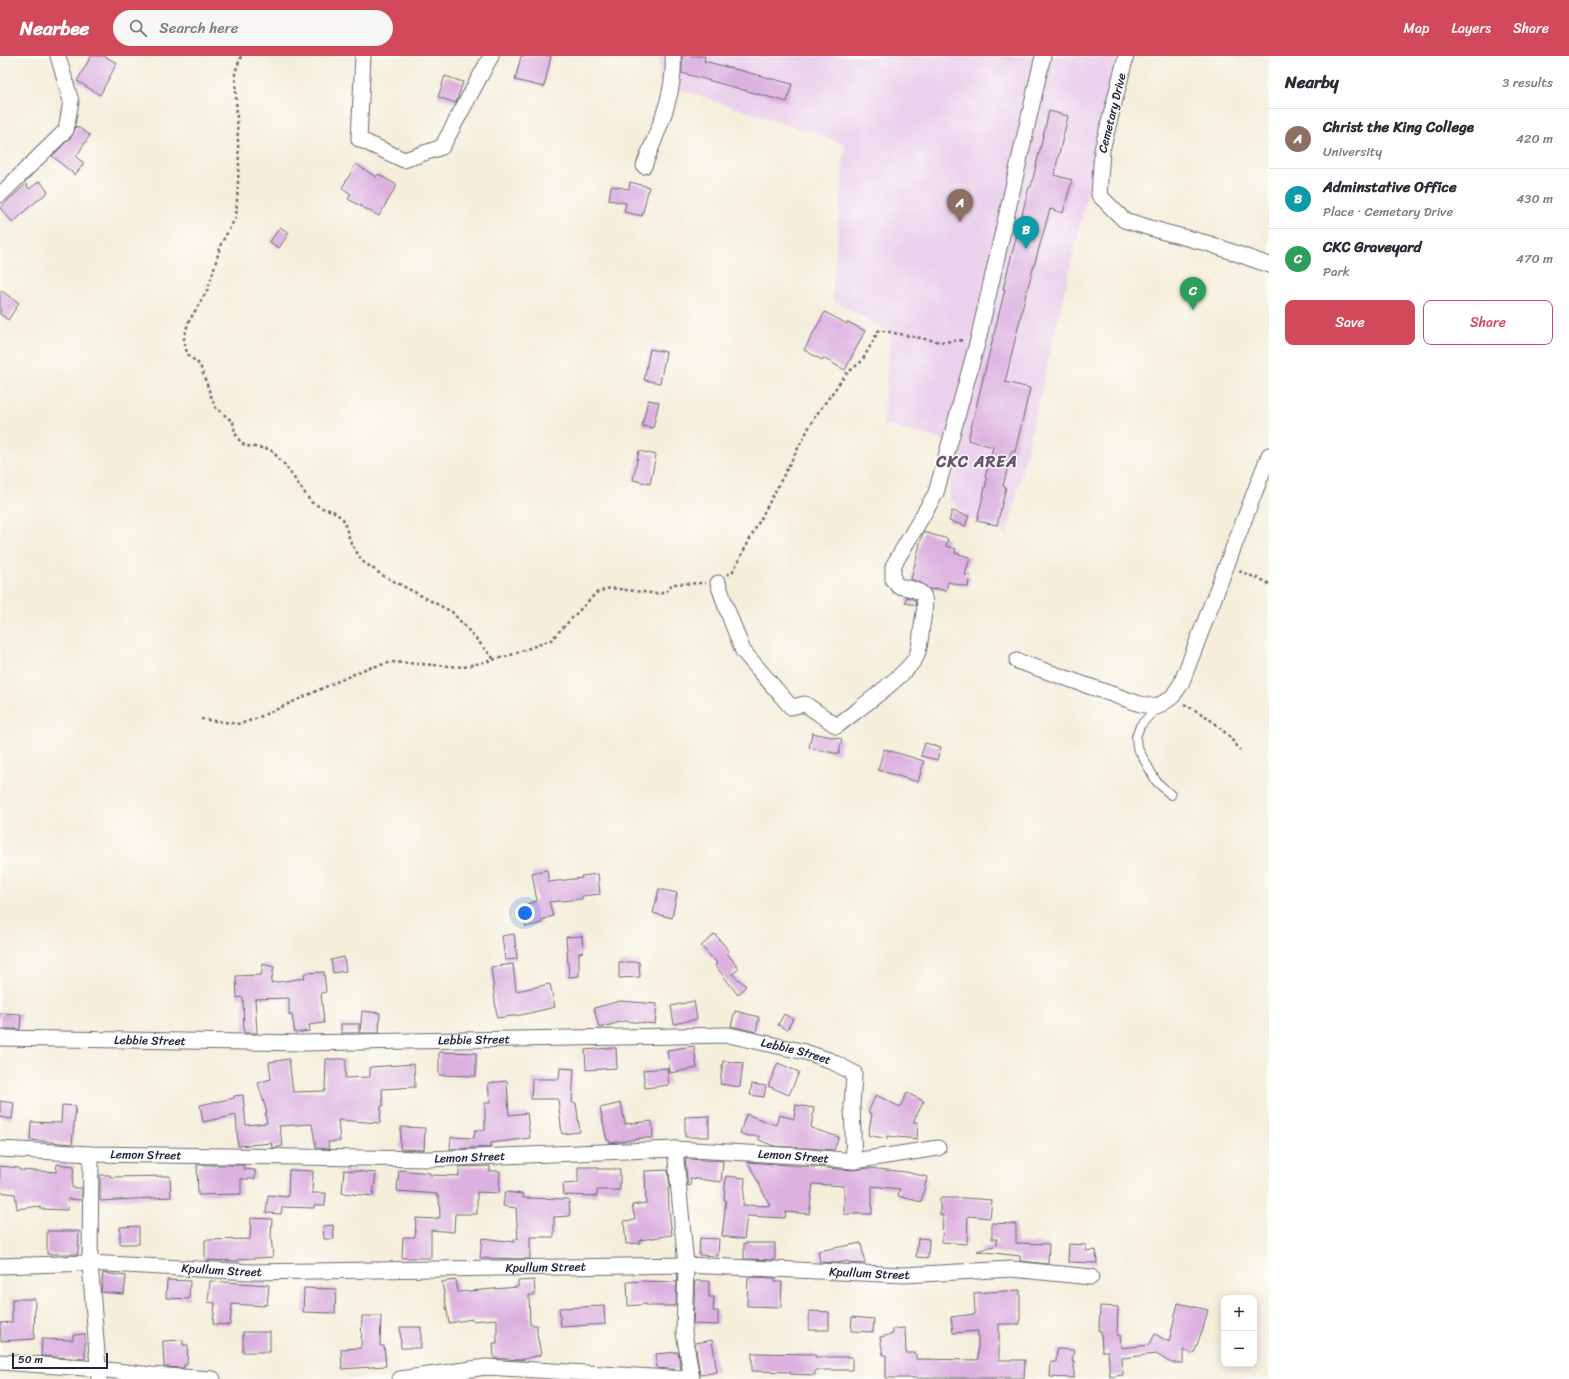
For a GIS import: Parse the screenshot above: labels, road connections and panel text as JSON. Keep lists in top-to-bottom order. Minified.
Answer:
{"streets":{"street":["Cemetary Drive","Lebbie Street","Lemon Street","Kpullum Street"]},"crossings":[["Lebbie Street","Lemon Street"]],"districts":["CKC AREA"],"scale_bar":"50 m","page":{"header":"Nearbee","search":"Search here","nav":["Map","Layers","Share"],"heading":["Nearby","3 results"],"list":[{"mark":"A","name":"Christ the King College","note":"University","value":"420 m"},{"mark":"B","name":"Adminstative Office","note":"Place · Cemetary Drive","value":"430 m"},{"mark":"C","name":"CKC Graveyard","note":"Park","value":"470 m"}],"pins":["A","B","C"],"buttons":["Save","Share"],"map_buttons":["+","−"],"scale":"50 m"}}
